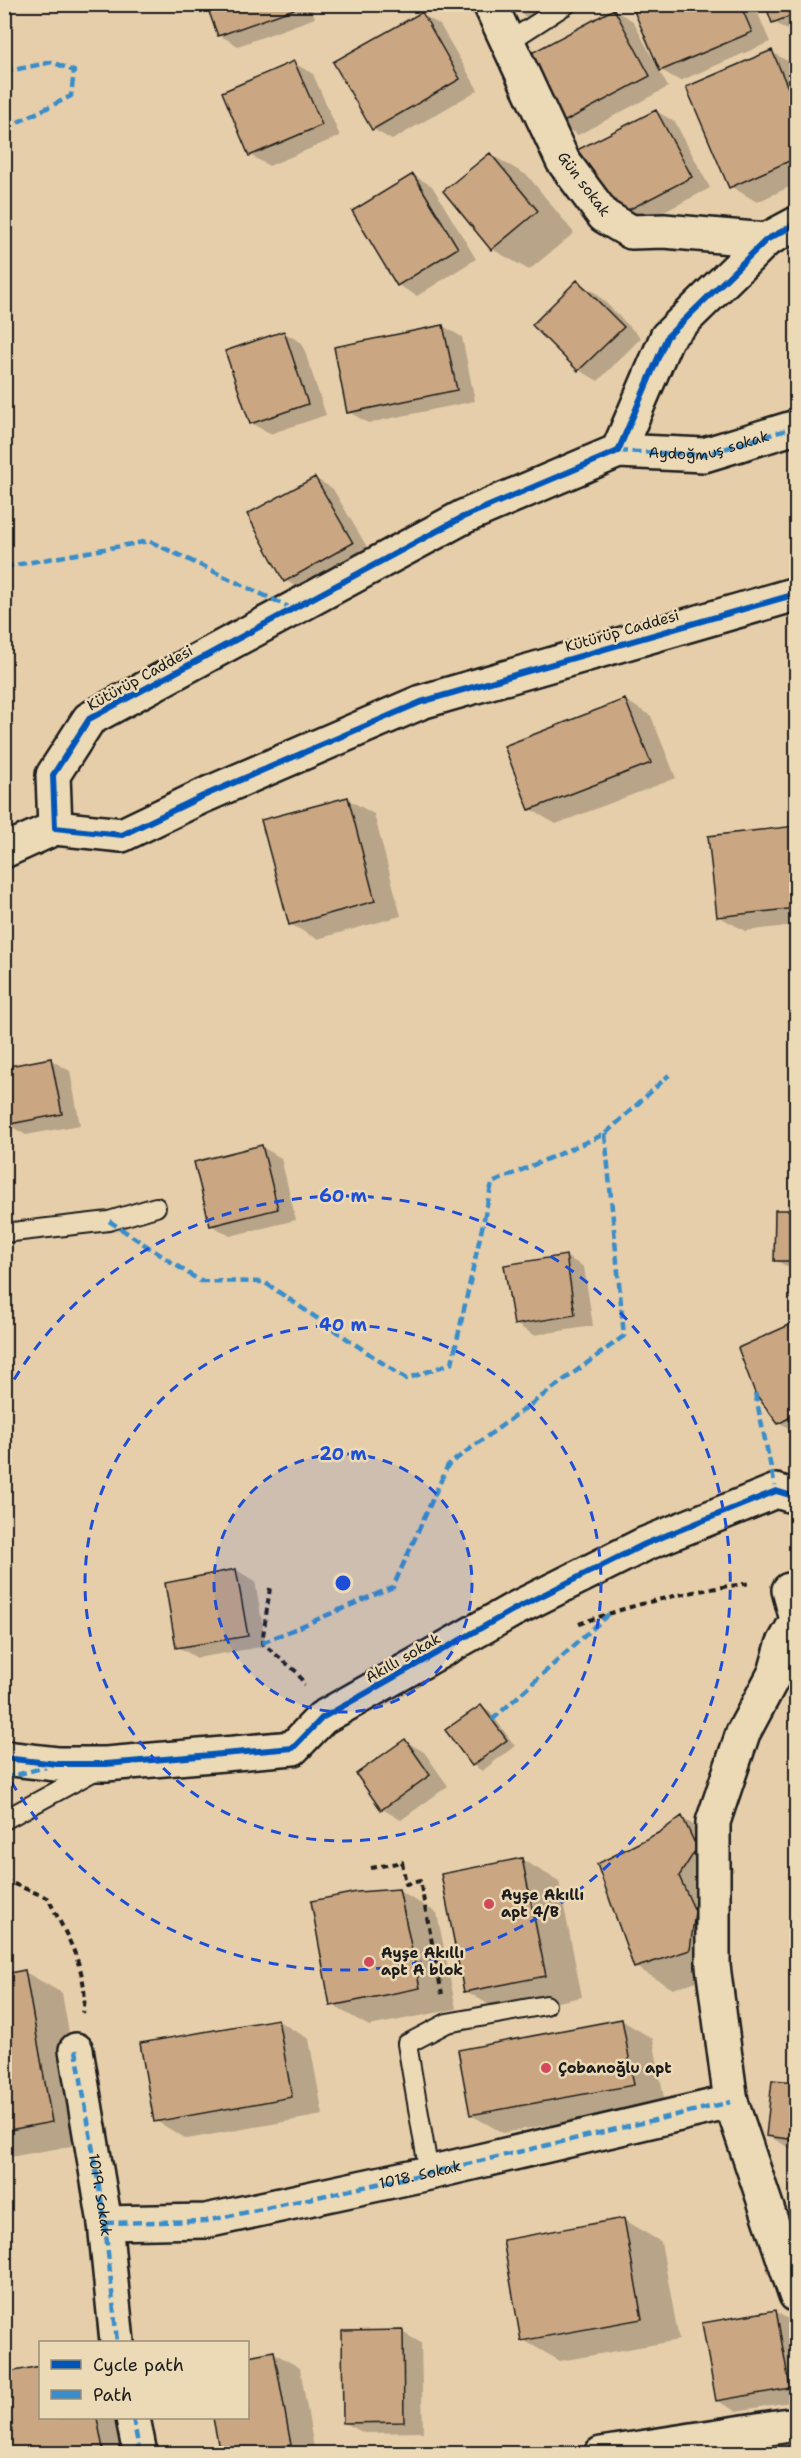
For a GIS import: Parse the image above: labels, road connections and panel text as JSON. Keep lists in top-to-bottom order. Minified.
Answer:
{"streets":{"street":["Gün sokak","Aydoğmuş sokak","Kütürüp Caddesi","Akıllı sokak","1018. Sokak","1019. Sokak"]},"crossings":[["Aydoğmuş sokak","Kütürüp Caddesi"],["1018. Sokak","1019. Sokak"]],"places":["Ayşe Akıllı apt 4/B","Ayşe Akıllı apt A blok","Çobanoğlu apt"],"legend":["Cycle path","Path"],"rings":["60 m","40 m","20 m"]}
